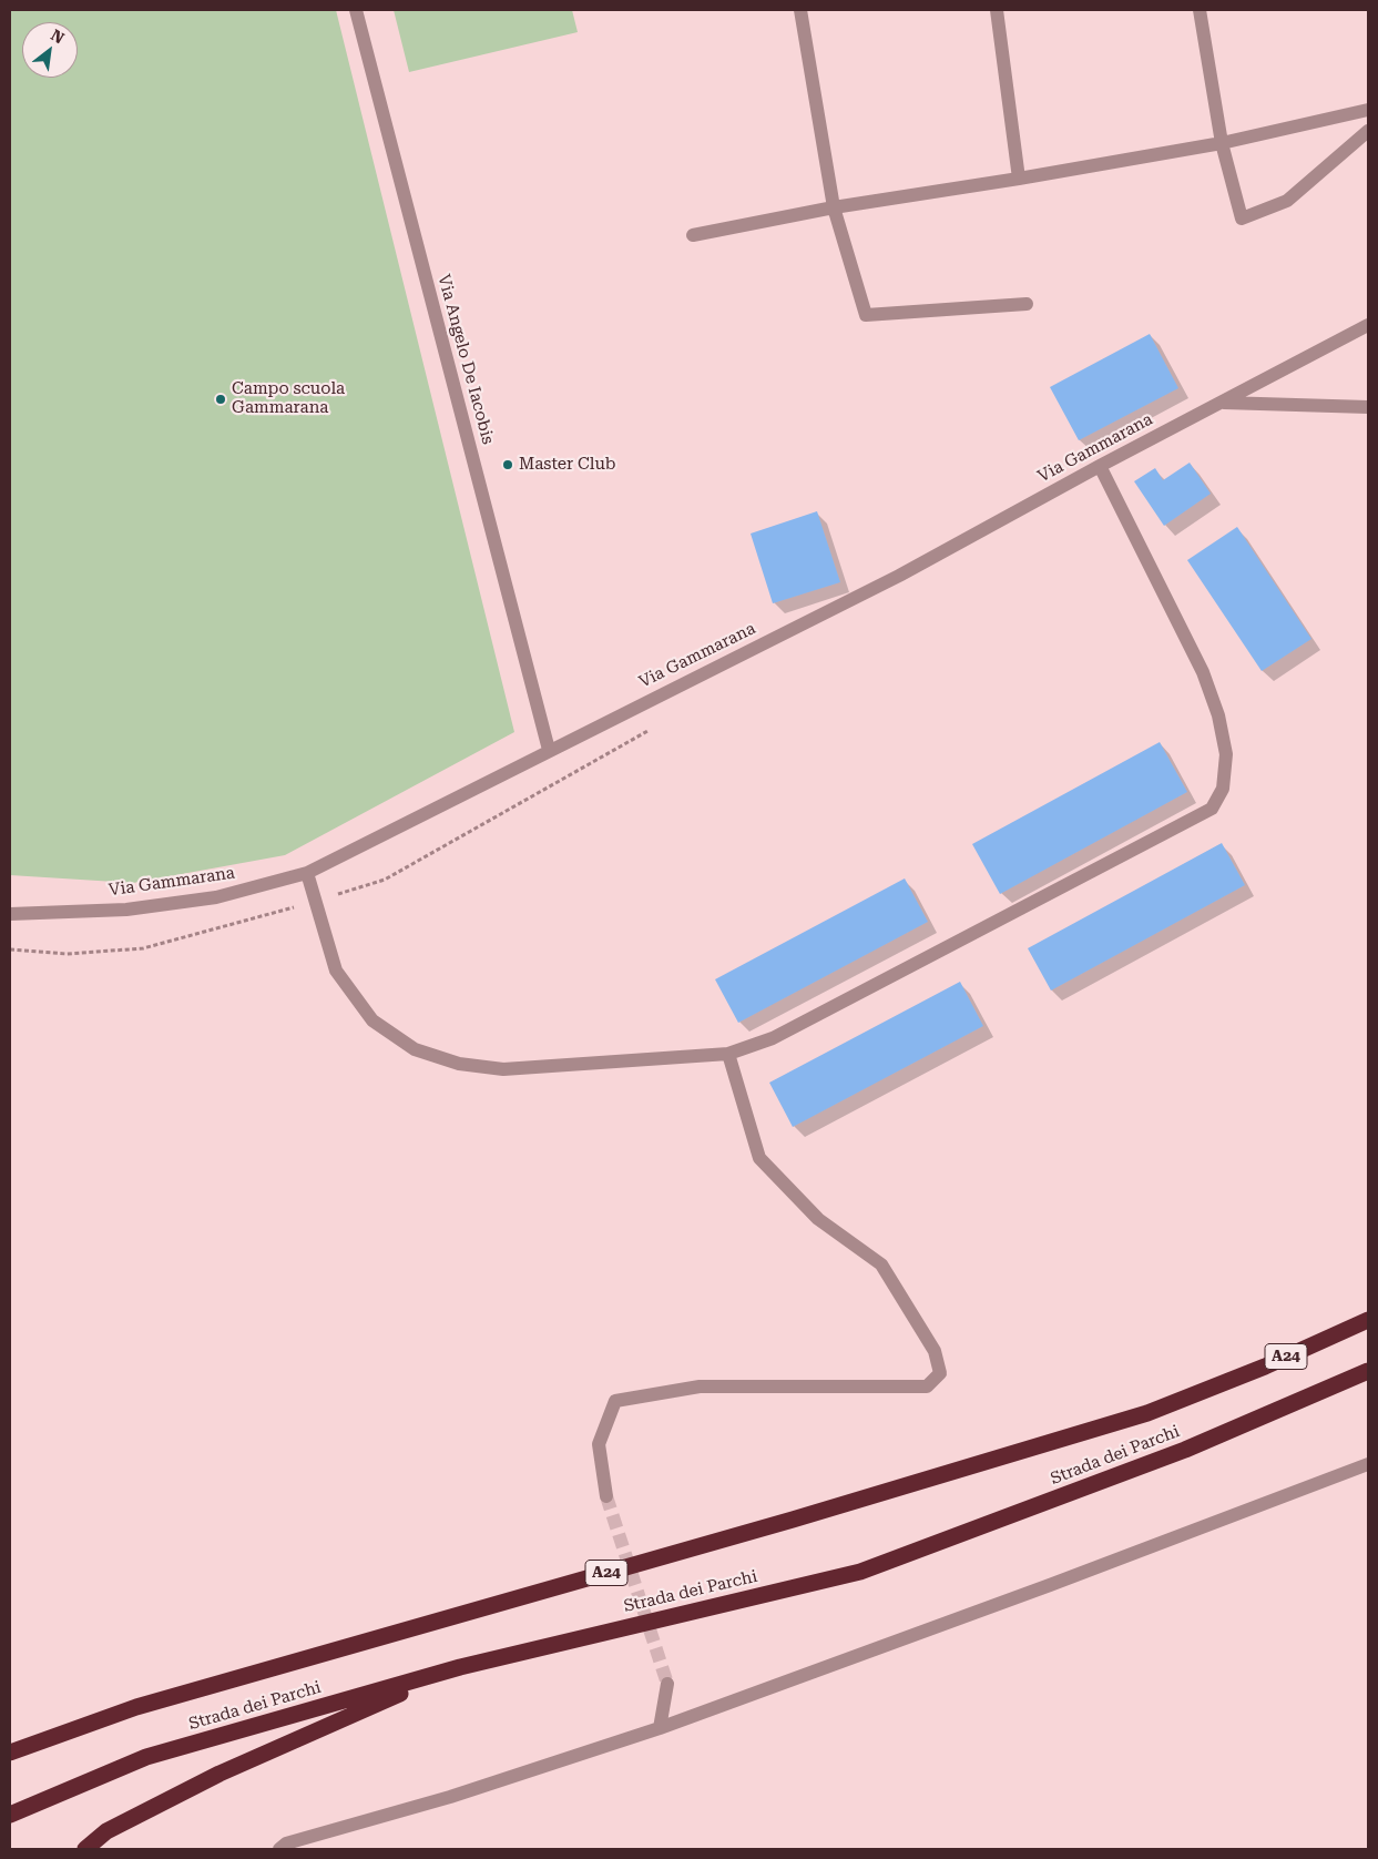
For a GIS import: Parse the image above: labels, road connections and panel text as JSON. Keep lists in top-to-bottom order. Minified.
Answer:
{"streets":{"highway":["A24","Strada dei Parchi"],"street":["Via Angelo De Iacobis","Via Gammarana"]},"crossings":[["Via Angelo De Iacobis","Via Gammarana"]],"places":["Campo scuola Gammarana","Master Club"],"north":"top right"}
